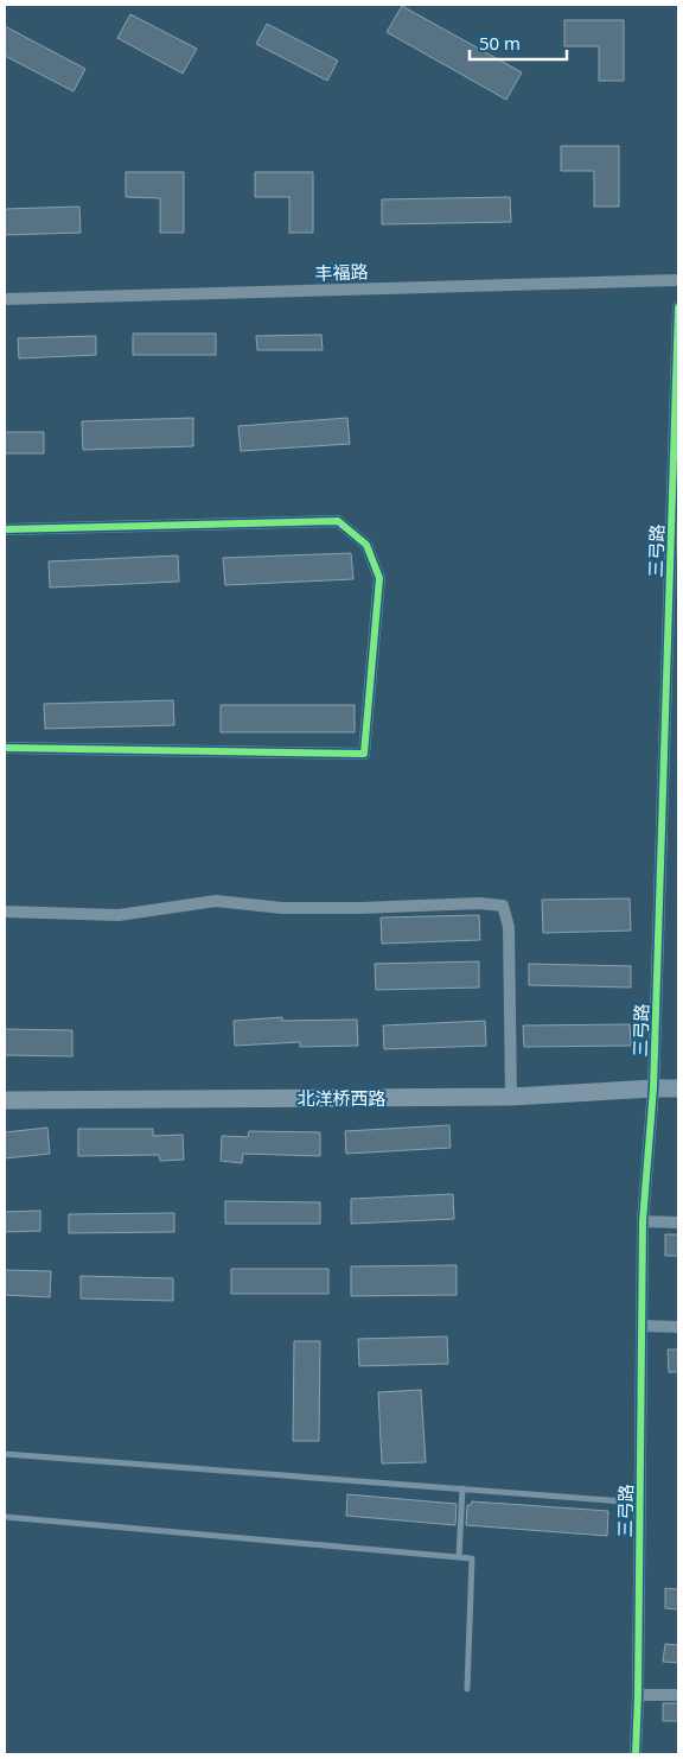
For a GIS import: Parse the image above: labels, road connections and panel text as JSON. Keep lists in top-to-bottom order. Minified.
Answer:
{"streets":{"main road":["北洋桥西路"],"street":["丰福路","三弓路"]},"crossings":[["三弓路","北洋桥西路"]],"scale_bar":"50 m"}
